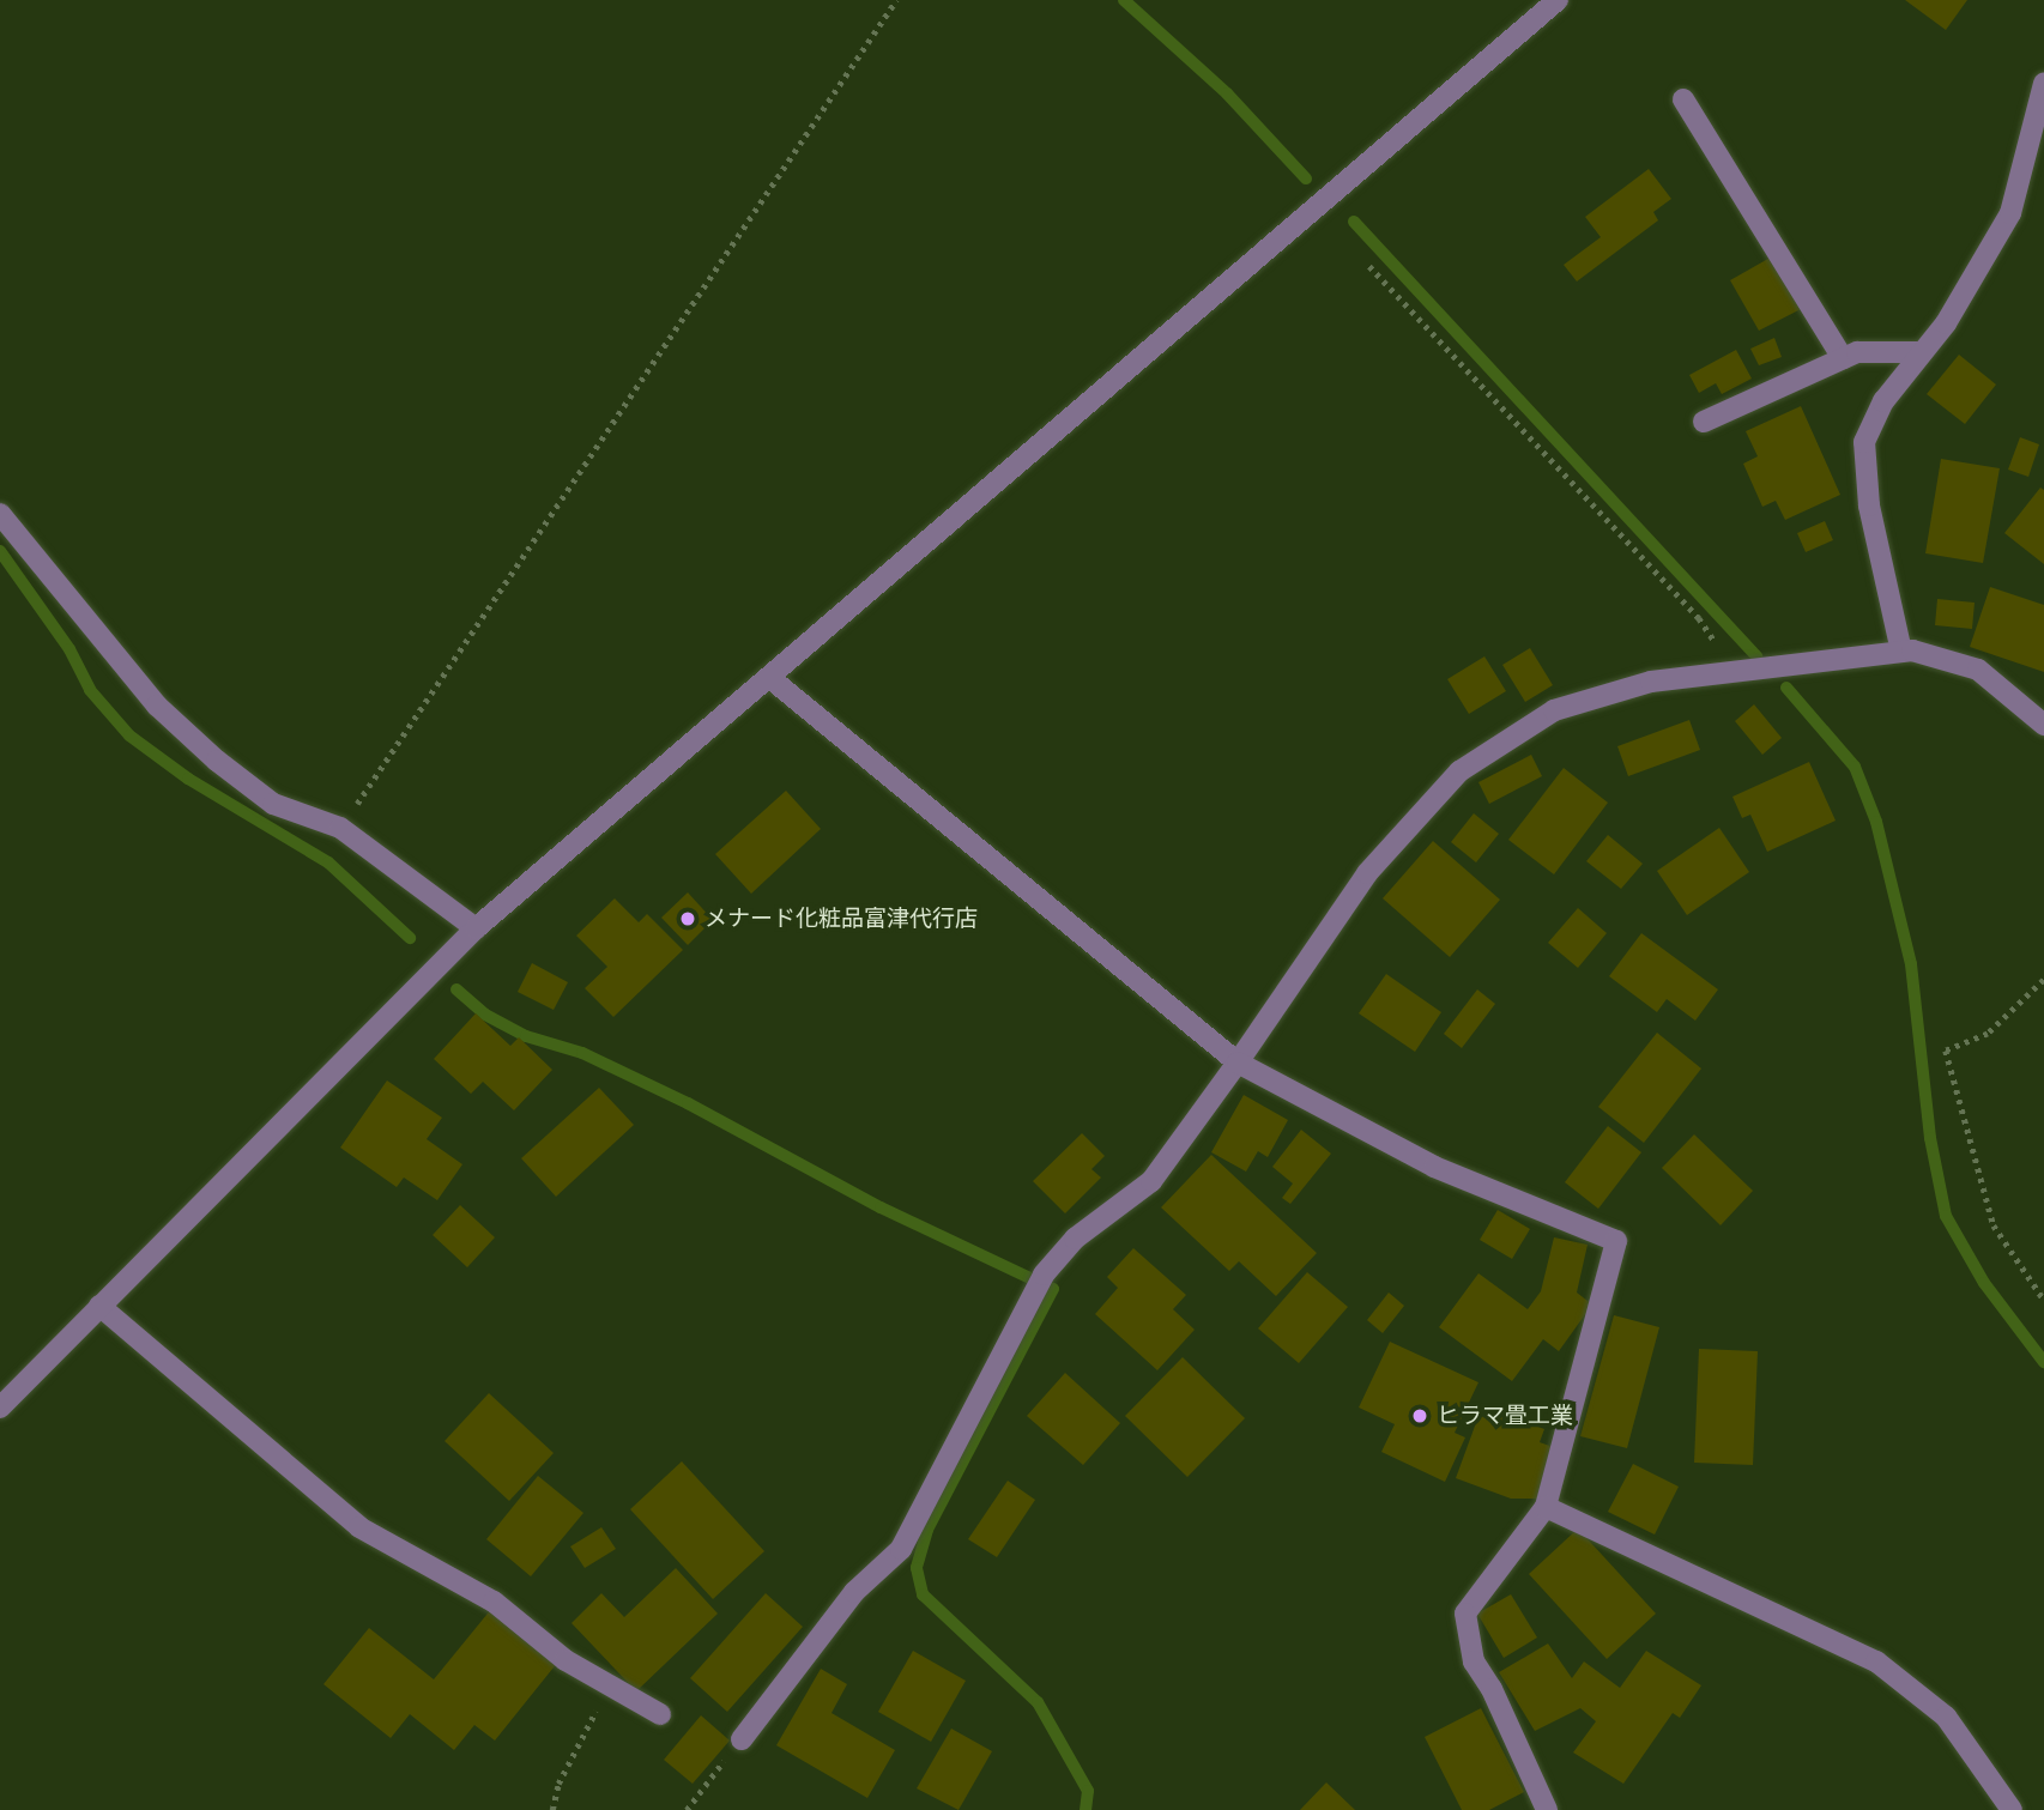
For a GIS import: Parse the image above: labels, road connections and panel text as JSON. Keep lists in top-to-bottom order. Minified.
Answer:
{"places":["メナード化粧品富津代行店","ヒラマ畳工業"]}
